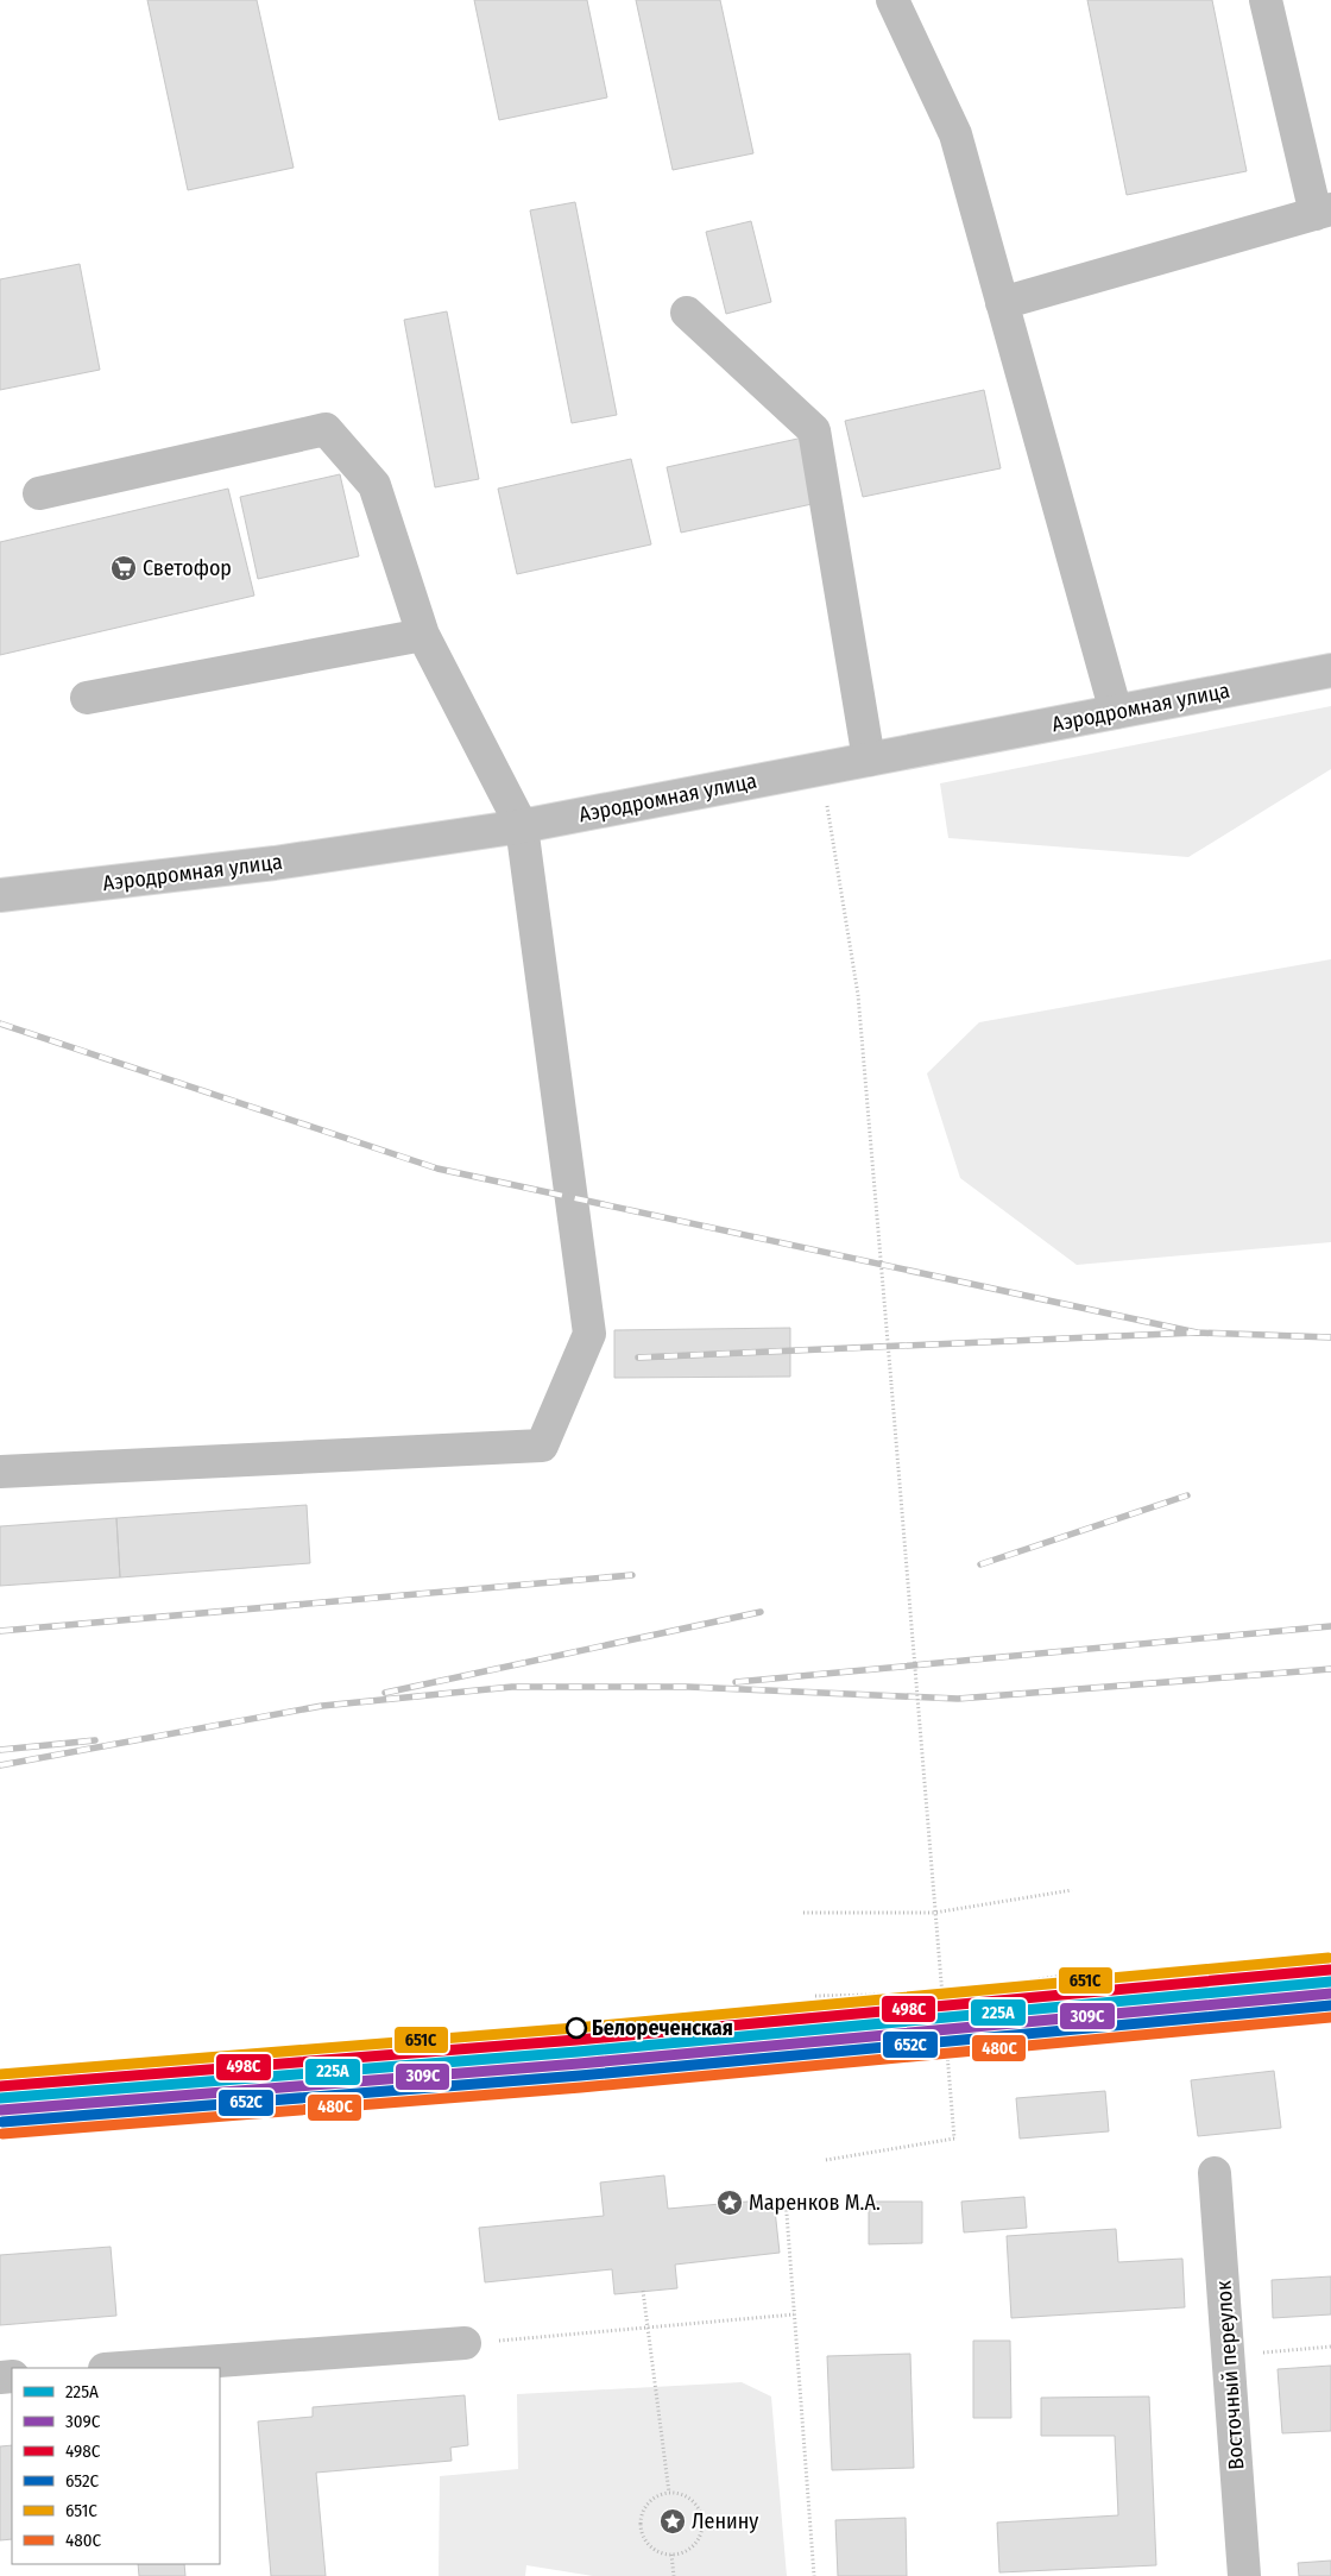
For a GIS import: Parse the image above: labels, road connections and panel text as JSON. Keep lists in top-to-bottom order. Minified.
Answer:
{"streets":{"main road":["Аэродромная улица","Восточный переулок"]},"places":{"supermarket":["Светофор"],"other":["Белореченская"],"place":["Маренков М.А.","Ленину"]},"lines":["transit line 651С","transit line 498С","transit line 225А","transit line 309С","transit line 652С","transit line 480С"],"legend":["225А","309С","498С","652С","651С","480С"]}
